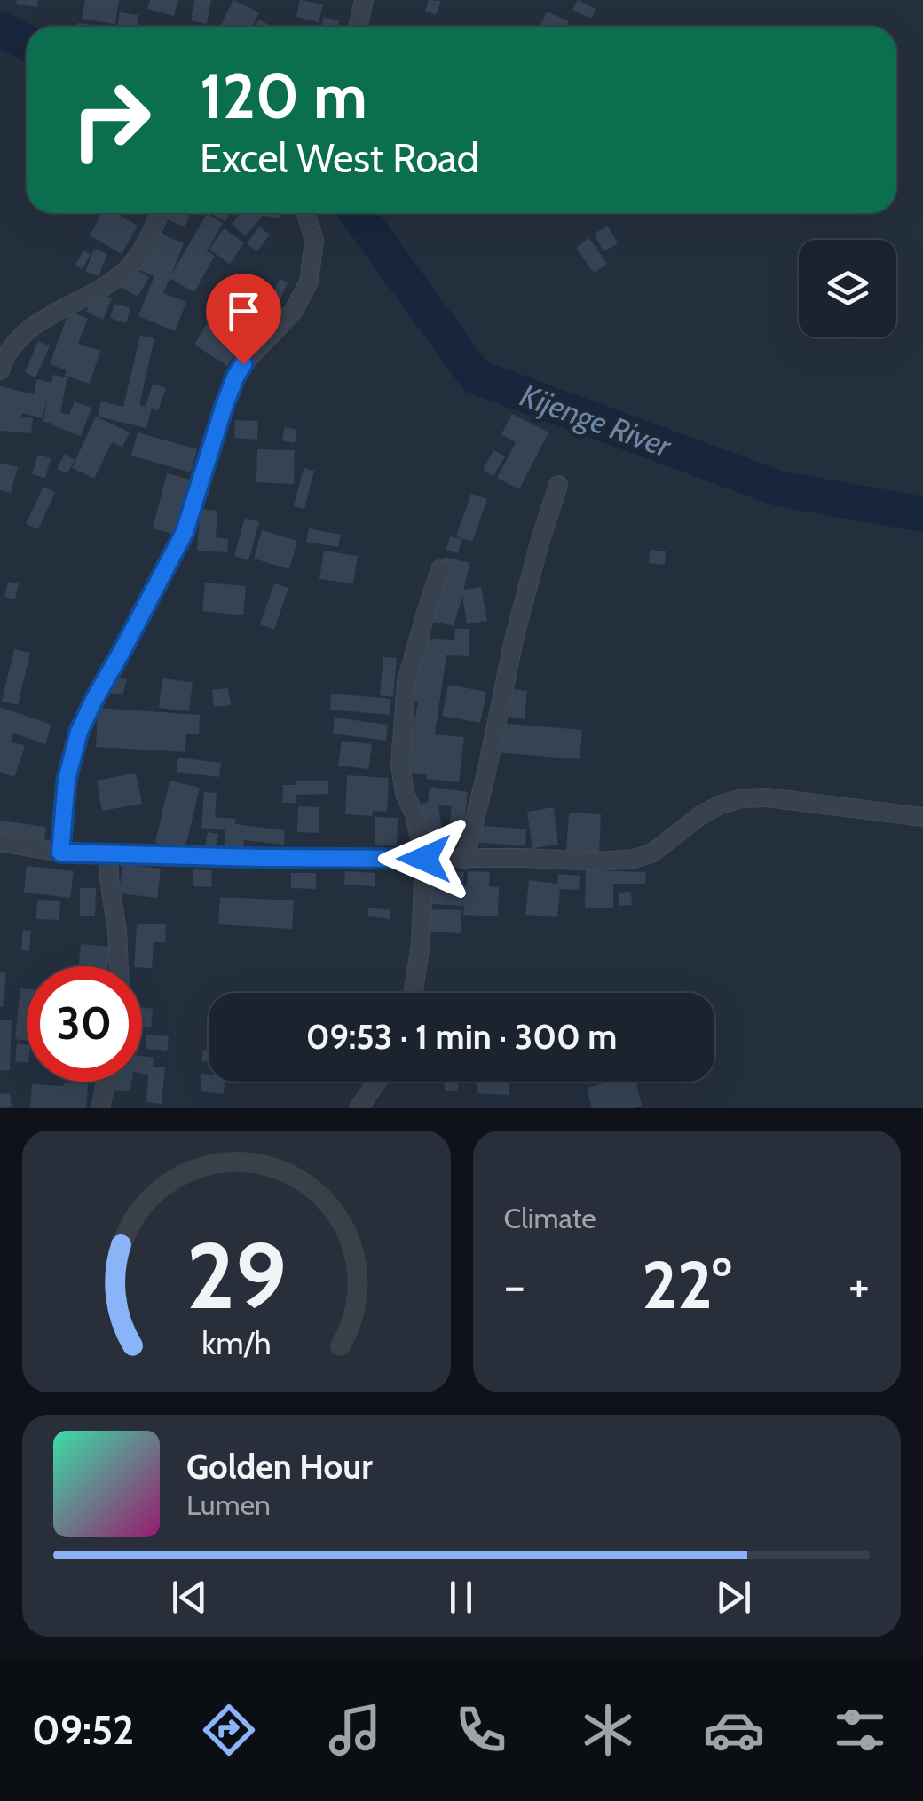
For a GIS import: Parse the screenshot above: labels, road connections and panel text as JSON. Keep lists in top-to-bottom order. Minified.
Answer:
{"water":["Kijenge River"],"page":{"turn":["120 m","Excel West Road"],"limit":"30","trip":"09:53 · 1 min · 300 m","tile":"Climate","heat":["−","22°","+"],"song":["Golden Hour","Lumen"],"tabs":"09:52","gauge":["29","km/h"]}}
